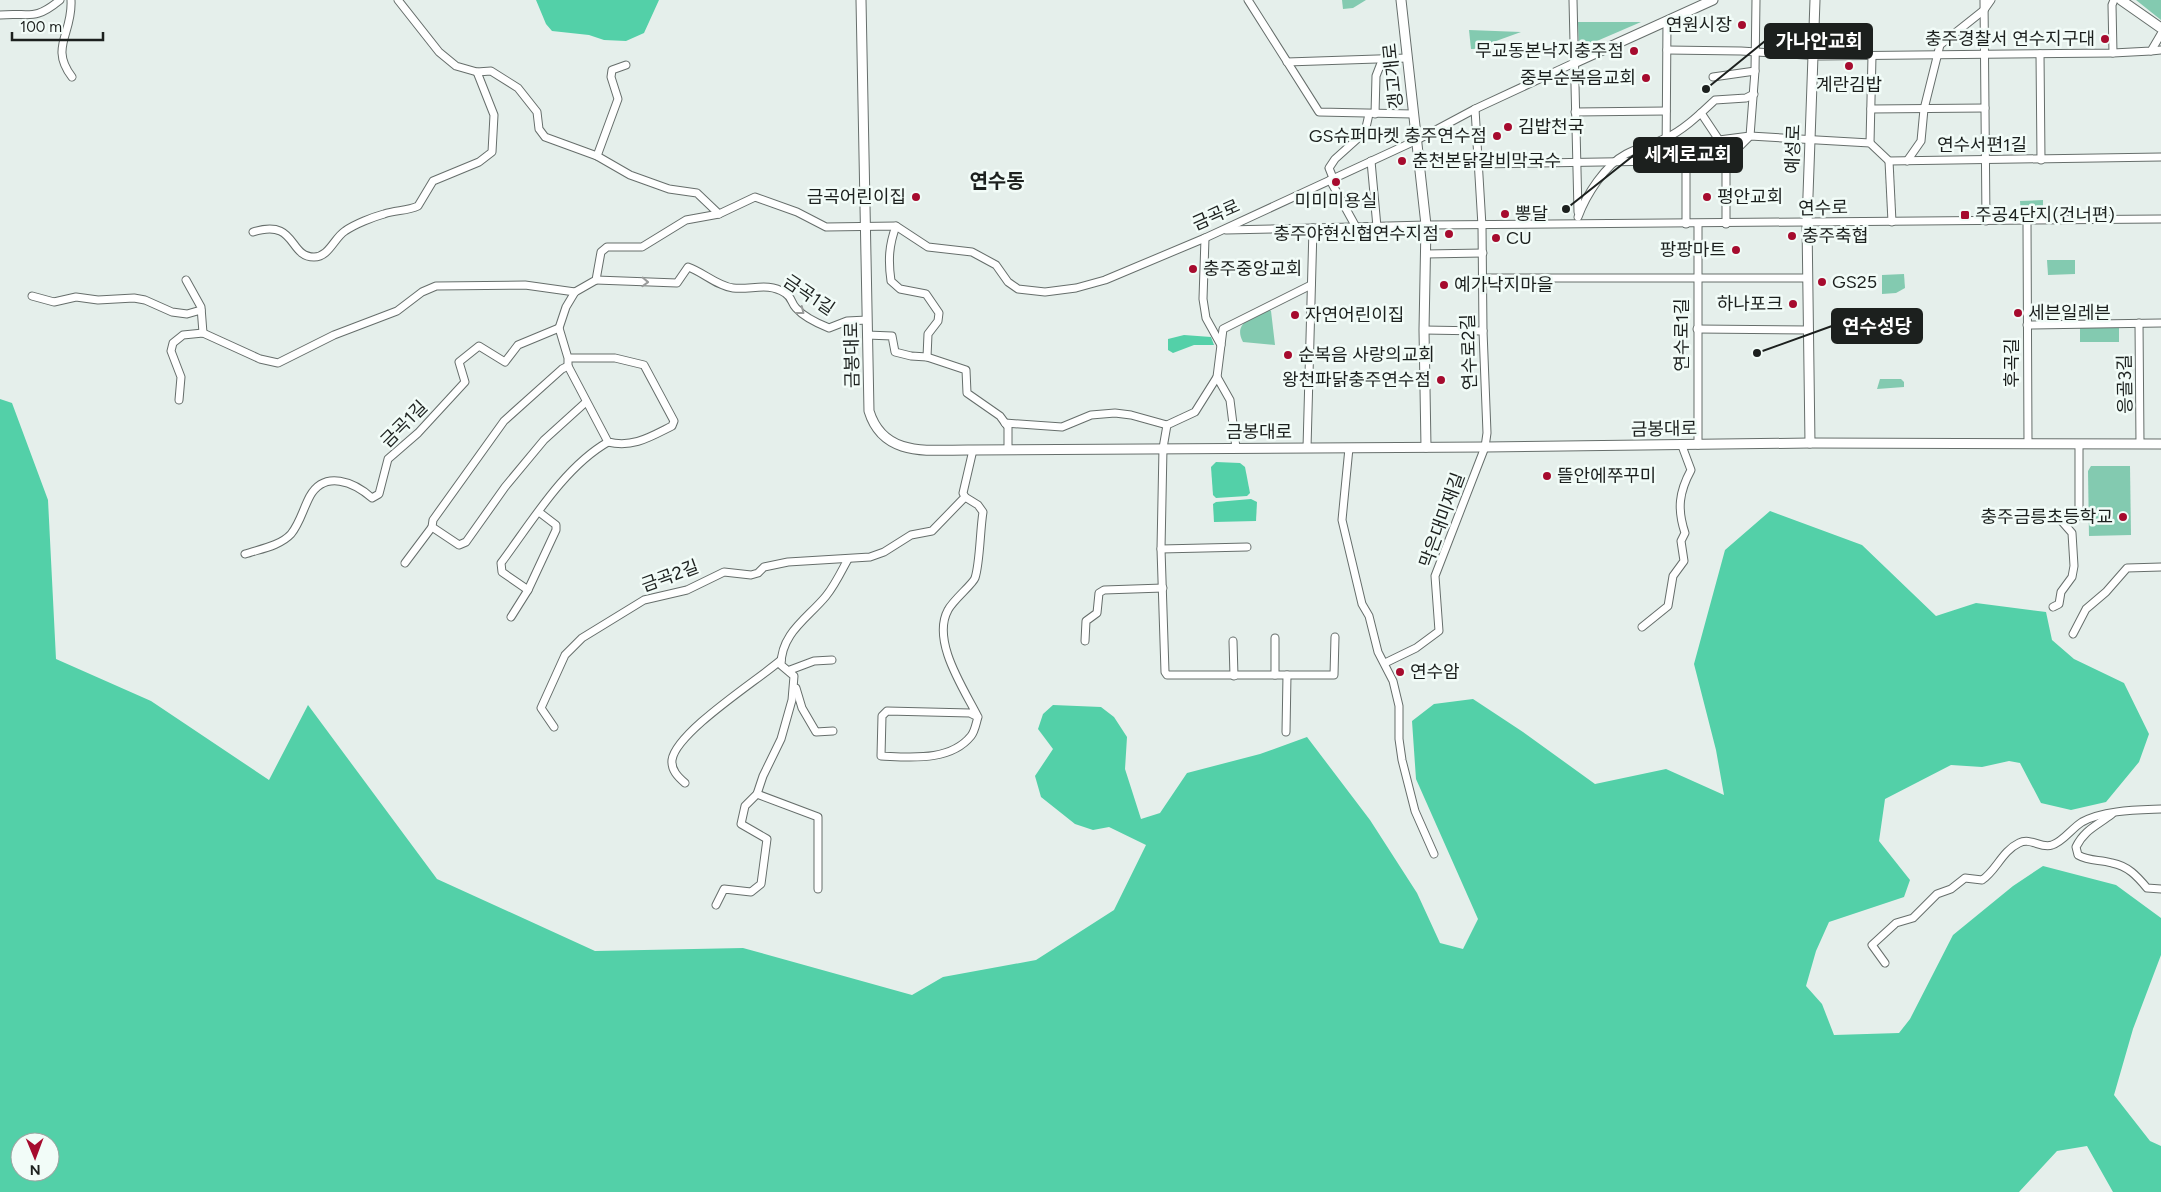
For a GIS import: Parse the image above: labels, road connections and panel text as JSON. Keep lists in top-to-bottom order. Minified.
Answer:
{"streets":{"street":["갱고개로","연수서편1길","예성로","연수로","금곡로","금곡1길","연수로1길","연수로2길","금봉대로","후곡길","응골3길","막은대미재길","금곡2길"]},"crossings":[["갱고개로","연수로"],["갱고개로","금곡로"],["갱고개로","금봉대로"],["예성로","연수로"],["예성로","금봉대로"],["연수로","금곡로"],["연수로","연수로1길"],["연수로","연수로2길"],["연수로","후곡길"],["금곡로","연수로2길"],["금곡1길","금봉대로"],["연수로1길","금봉대로"],["연수로2길","금봉대로"],["연수로2길","막은대미재길"],["금봉대로","후곡길"],["금봉대로","응골3길"],["금봉대로","막은대미재길"]],"one_way":["금곡1길"],"districts":["연수동"],"places":{"other":["연원시장","충주경찰서 연수지구대","무교동본낙지충주점","계란김밥","중부순복음교회","가나안교회","김밥천국","GS슈퍼마켓 충주연수점","춘천본닭갈비막국수","미미미용실","금곡어린이집","평안교회","세계로교회","뽕달","충주야현신협연수지점","충주축협","CU","팡팡마트","충주중앙교회","GS25","예가낙지마을","하나포크","세븐일레븐","자연어린이집","연수성당","순복음 사랑의교회","왕천파닭충주연수점","뜰안에쭈꾸미","충주금릉초등학교","연수암"],"transit":["주공4단지(건너편)"]},"scale_bar":"100 m","north":"bottom"}
